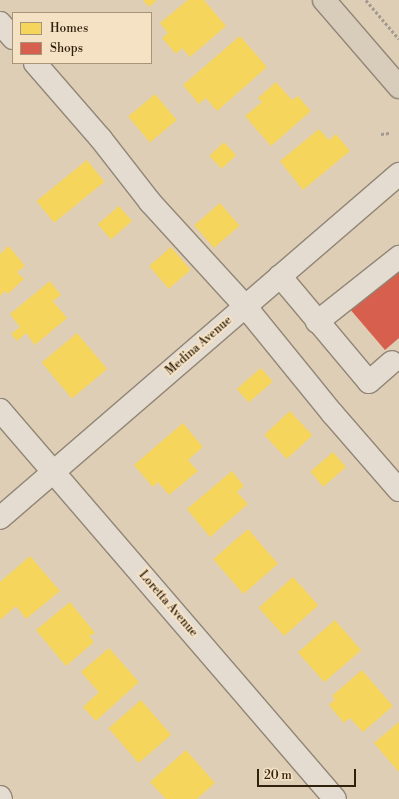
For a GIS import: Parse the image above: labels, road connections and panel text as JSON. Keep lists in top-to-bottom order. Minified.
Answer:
{"streets":{"street":["Medina Avenue","Loretta Avenue"]},"crossings":[["Medina Avenue","Loretta Avenue"]],"legend":["Homes","Shops"],"scale_bar":"20 m"}
